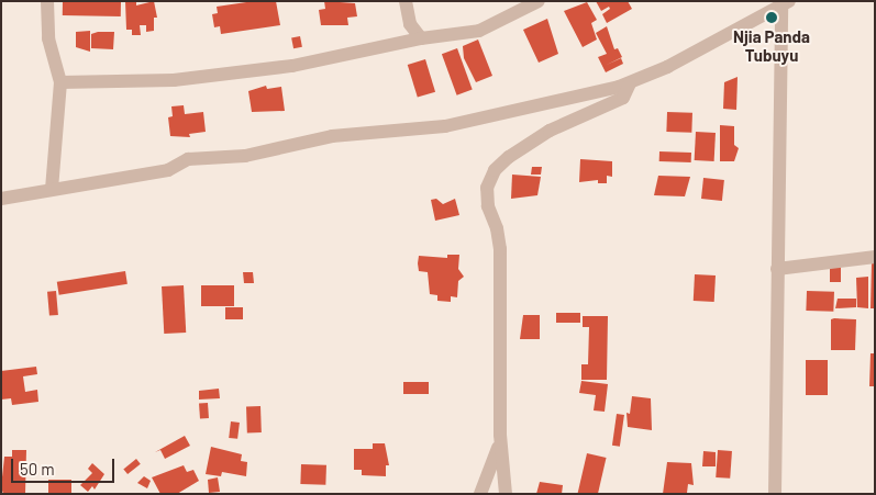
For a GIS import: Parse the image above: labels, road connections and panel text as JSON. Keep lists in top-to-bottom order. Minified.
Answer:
{"places":["Njia Panda Tubuyu"],"scale_bar":"50 m"}
